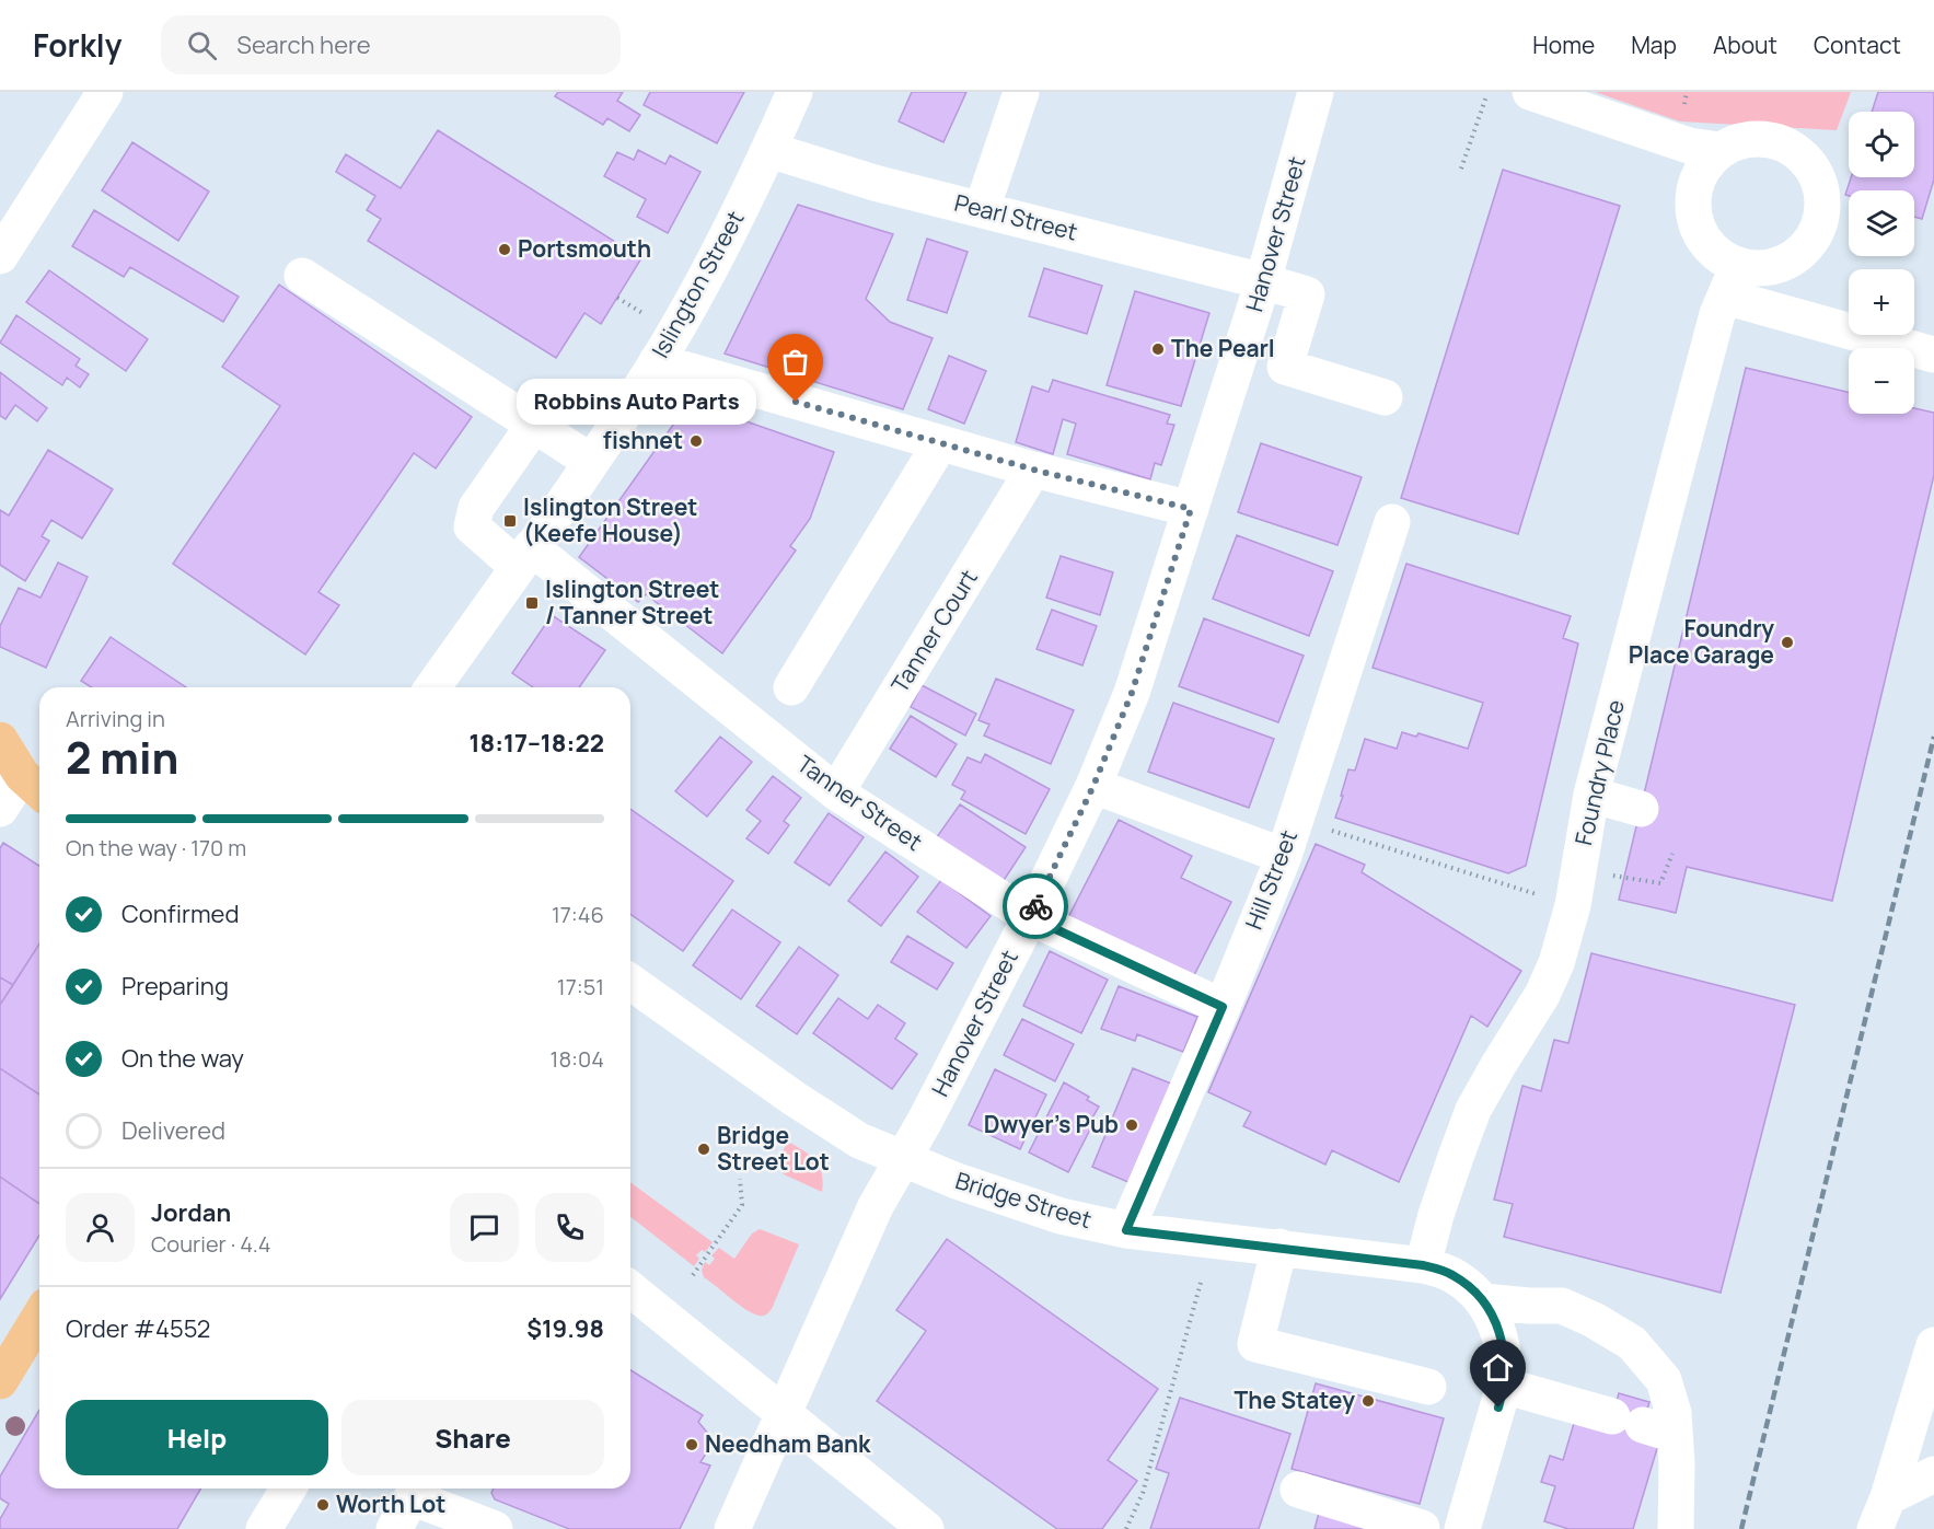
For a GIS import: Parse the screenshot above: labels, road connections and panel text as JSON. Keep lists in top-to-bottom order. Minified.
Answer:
{"streets":{"street":["Pearl Street","Hanover Street","Islington Street","Tanner Court","Foundry Place","Tanner Street","Hill Street","Bridge Street"]},"crossings":[["Pearl Street","Hanover Street"],["Pearl Street","Islington Street"],["Hanover Street","Tanner Street"],["Hanover Street","Bridge Street"],["Islington Street","Tanner Street"],["Tanner Court","Tanner Street"],["Foundry Place","Bridge Street"],["Tanner Street","Hill Street"],["Hill Street","Bridge Street"]],"places":{"other":["Portsmouth","The Pearl","Robbins Auto Parts","fishnet","Foundry Place Garage","Dwyer's Pub","Bridge Street Lot","The Statey","Needham Bank","Worth Lot"],"transit":["Islington Street (Keefe House)","Islington Street / Tanner Street"]},"page":{"header":"Forkly","search":"Search here","nav":["Home","Map","About","Contact"],"map_buttons":["+","−"],"bubble":"Robbins Auto Parts","heading":["2 min","Arriving in","18:17–18:22"],"panel":["Jordan","Courier · 4.4","Order #4552","$19.98"],"bar":"On the way · 170 m","list":[["Confirmed","17:46"],["Preparing","17:51"],["On the way","18:04"],"Delivered"],"buttons":["Help","Share"]}}
